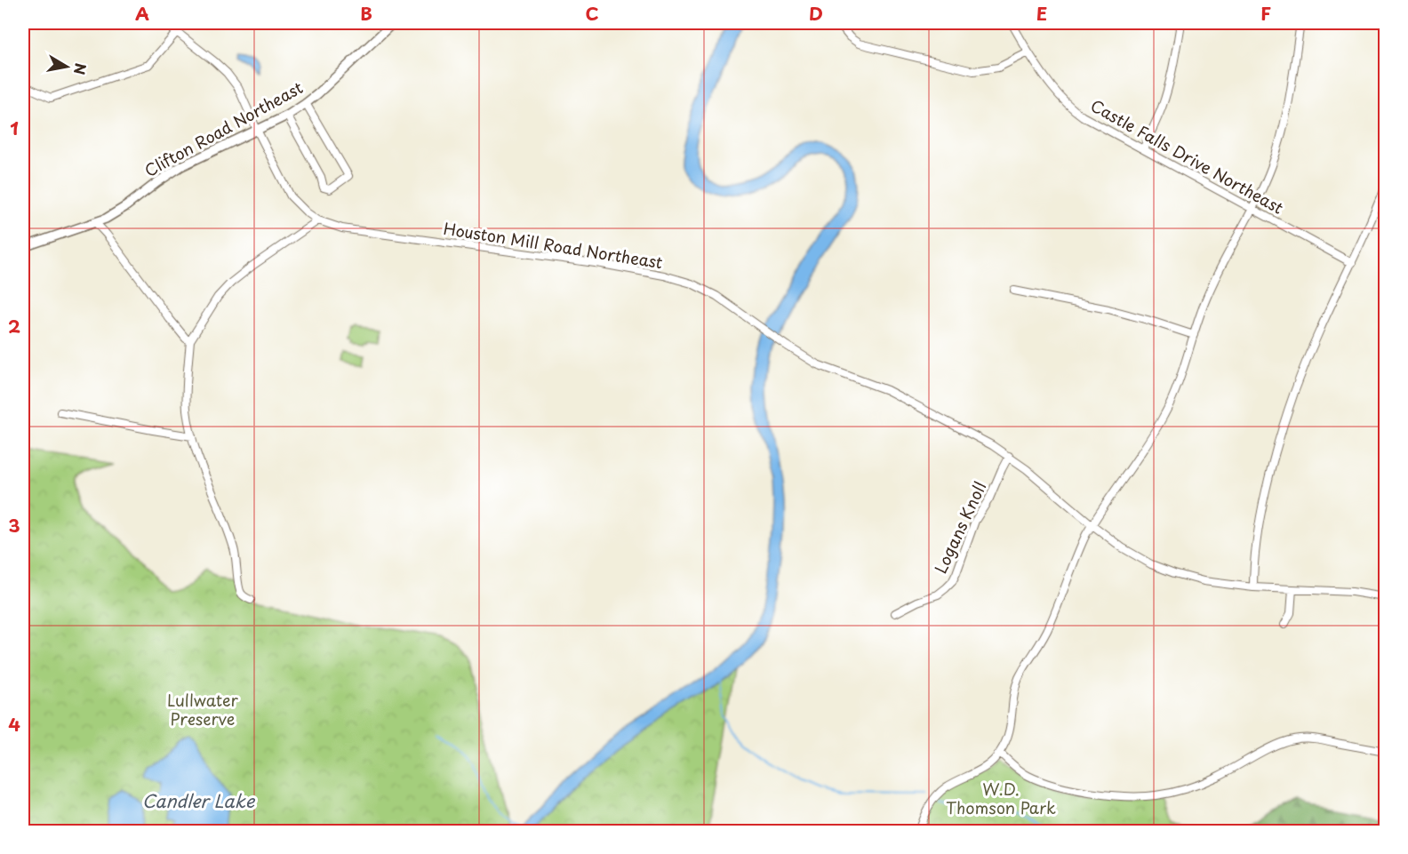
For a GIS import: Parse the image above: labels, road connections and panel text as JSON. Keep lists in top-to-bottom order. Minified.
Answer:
{"streets":{"main road":["Clifton Road Northeast"],"street":["Castle Falls Drive Northeast","Houston Mill Road Northeast","Logans Knoll"]},"crossings":[["Clifton Road Northeast","Houston Mill Road Northeast"],["Houston Mill Road Northeast","Logans Knoll"]],"water":["Candler Lake"],"parks":["Lullwater Preserve","W.D. Thomson Park"],"north":"right","grid":{"columns":["A","B","C","D","E","F"],"rows":["1","2","3","4"]}}
